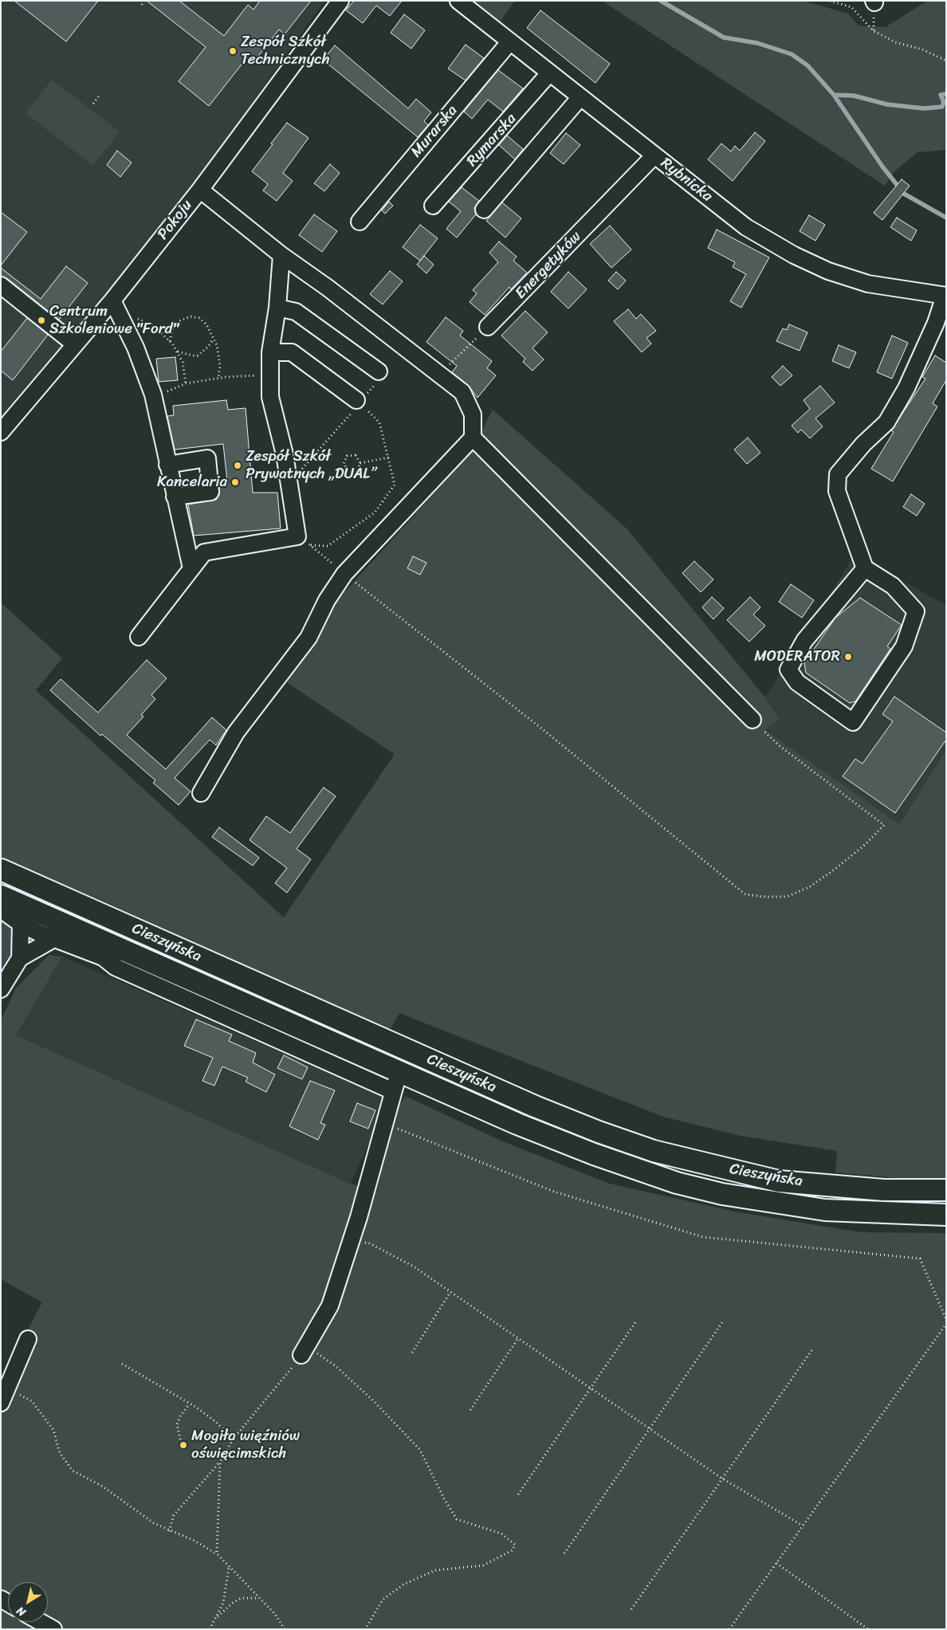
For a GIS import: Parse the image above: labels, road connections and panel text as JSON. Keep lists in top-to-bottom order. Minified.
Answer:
{"streets":{"main road":["Cieszyńska"],"street":["Murarska","Rymarska","Rybnicka","Pokoju","Energetyków"]},"crossings":[["Murarska","Rybnicka"],["Rymarska","Rybnicka"],["Rybnicka","Energetyków"]],"places":["Zespół Szkół Technicznych","Centrum Szkoleniowe \"Ford\"","Zespół Szkół Prywatnych „DUAL”","Kancelaria","MODERATOR","Mogiła więźniów oświęcimskich"],"north":"bottom left"}
